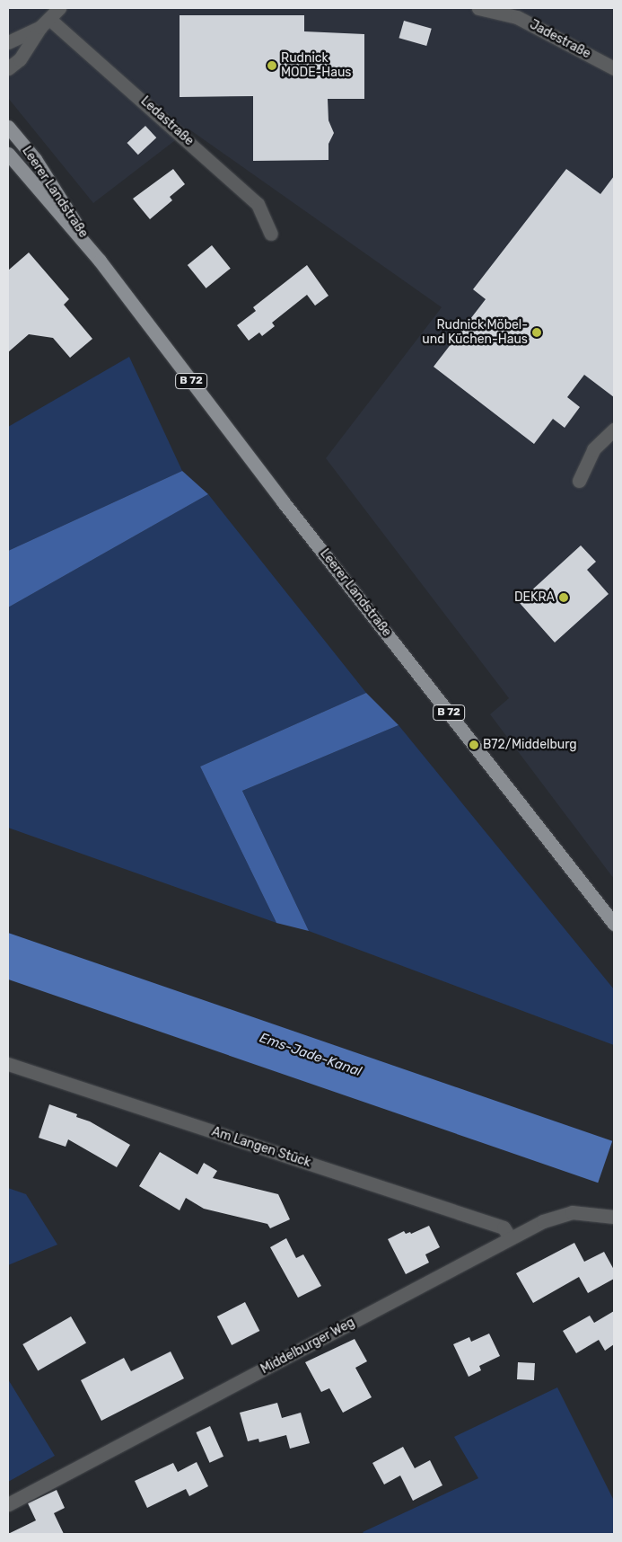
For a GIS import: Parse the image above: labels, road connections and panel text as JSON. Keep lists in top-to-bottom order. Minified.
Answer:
{"streets":{"main road":["Leerer Landstraße","B 72"],"street":["Jadestraße","Ledastraße","Am Langen Stück","Middelburger Weg"]},"crossings":[["Am Langen Stück","Middelburger Weg"]],"water":["Ems-Jade-Kanal"],"places":["Rudnick MODE-Haus","Rudnick Möbel- und Küchen-Haus","DEKRA","B72/Middelburg"]}
